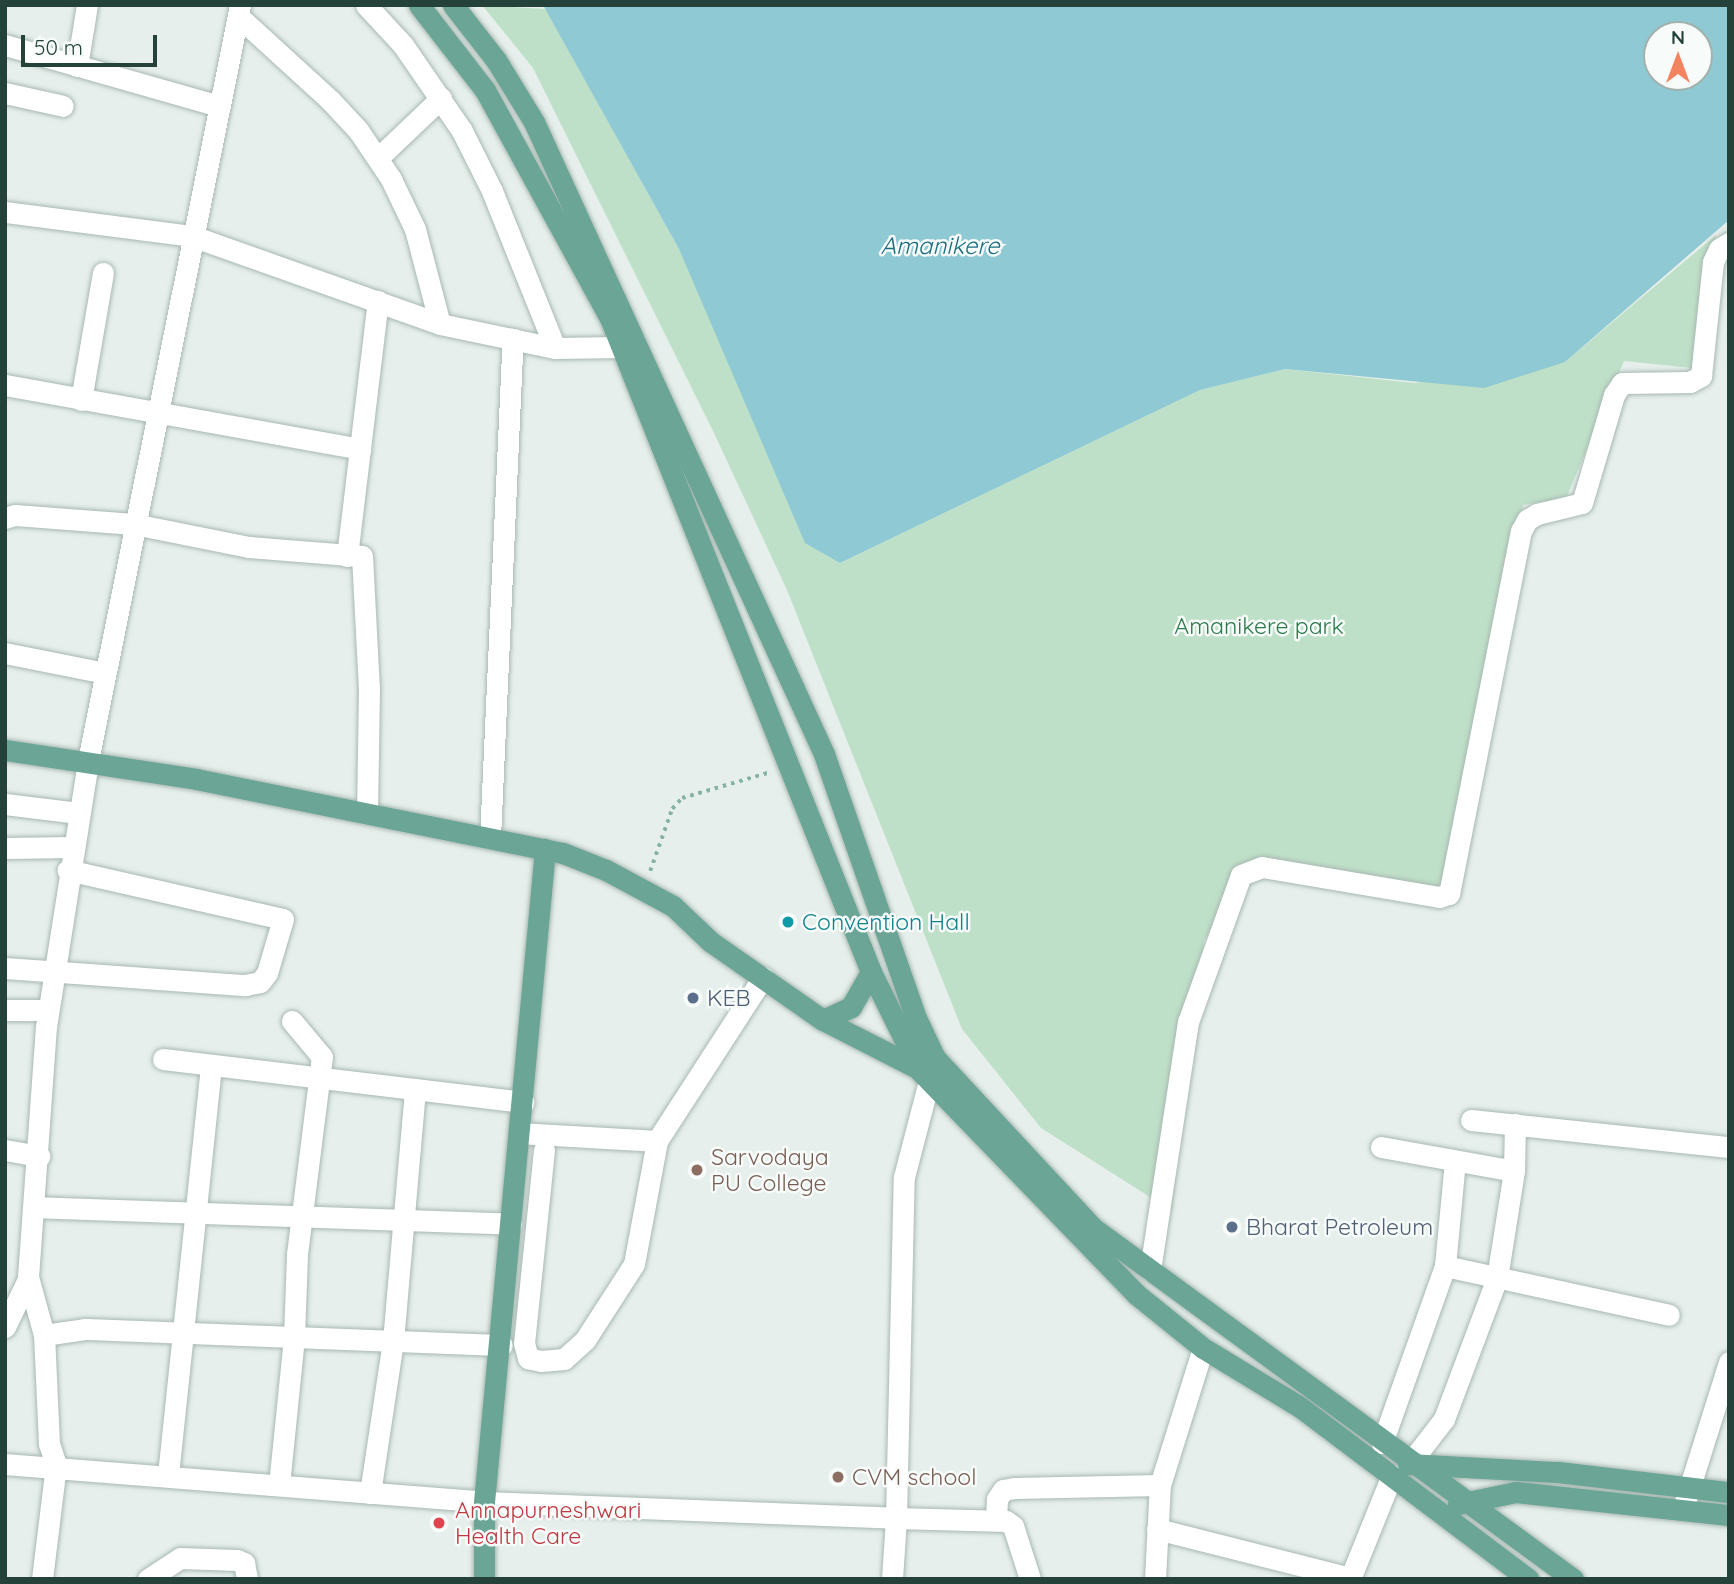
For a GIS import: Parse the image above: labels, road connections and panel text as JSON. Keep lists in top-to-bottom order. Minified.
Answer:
{"water":["Amanikere"],"parks":["Amanikere park"],"places":["Convention Hall","KEB","Sarvodaya PU College","Bharat Petroleum","CVM school","Annapurneshwari Health Care"],"scale_bar":"50 m","north":"top"}
